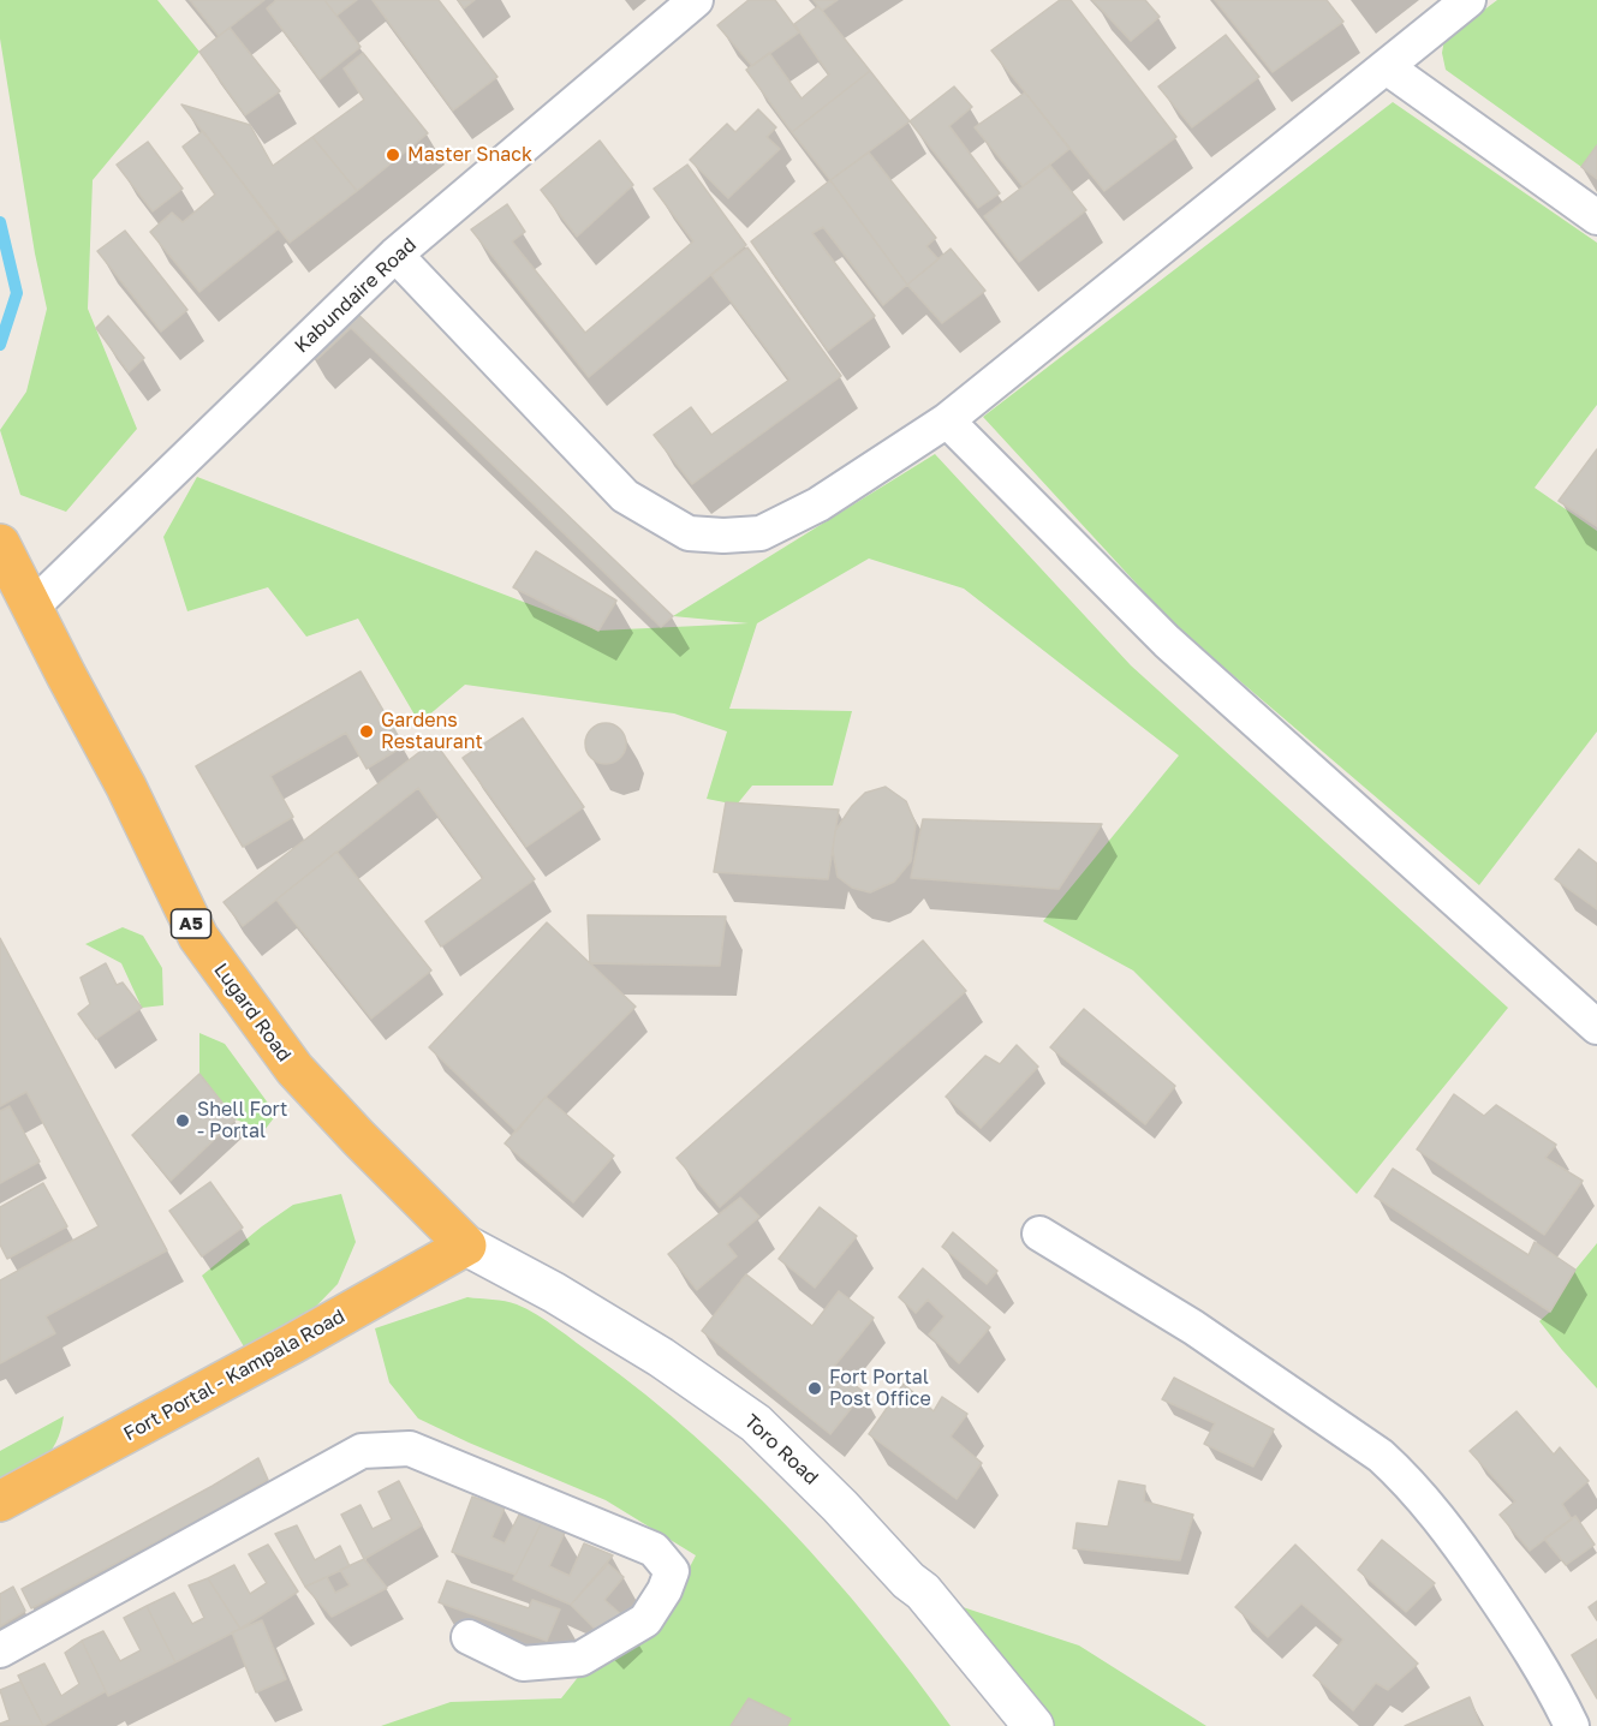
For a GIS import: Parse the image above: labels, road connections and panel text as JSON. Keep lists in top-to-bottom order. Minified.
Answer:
{"streets":{"highway":["A5","Lugard Road","Fort Portal - Kampala Road"],"main road":["Toro Road"],"street":["Kabundaire Road"]},"crossings":[["Kabundaire Road","Lugard Road"],["Lugard Road","Fort Portal - Kampala Road"],["Lugard Road","Toro Road"],["Fort Portal - Kampala Road","Toro Road"]],"places":["Master Snack","Gardens Restaurant","Shell Fort - Portal","Fort Portal Post Office"]}
